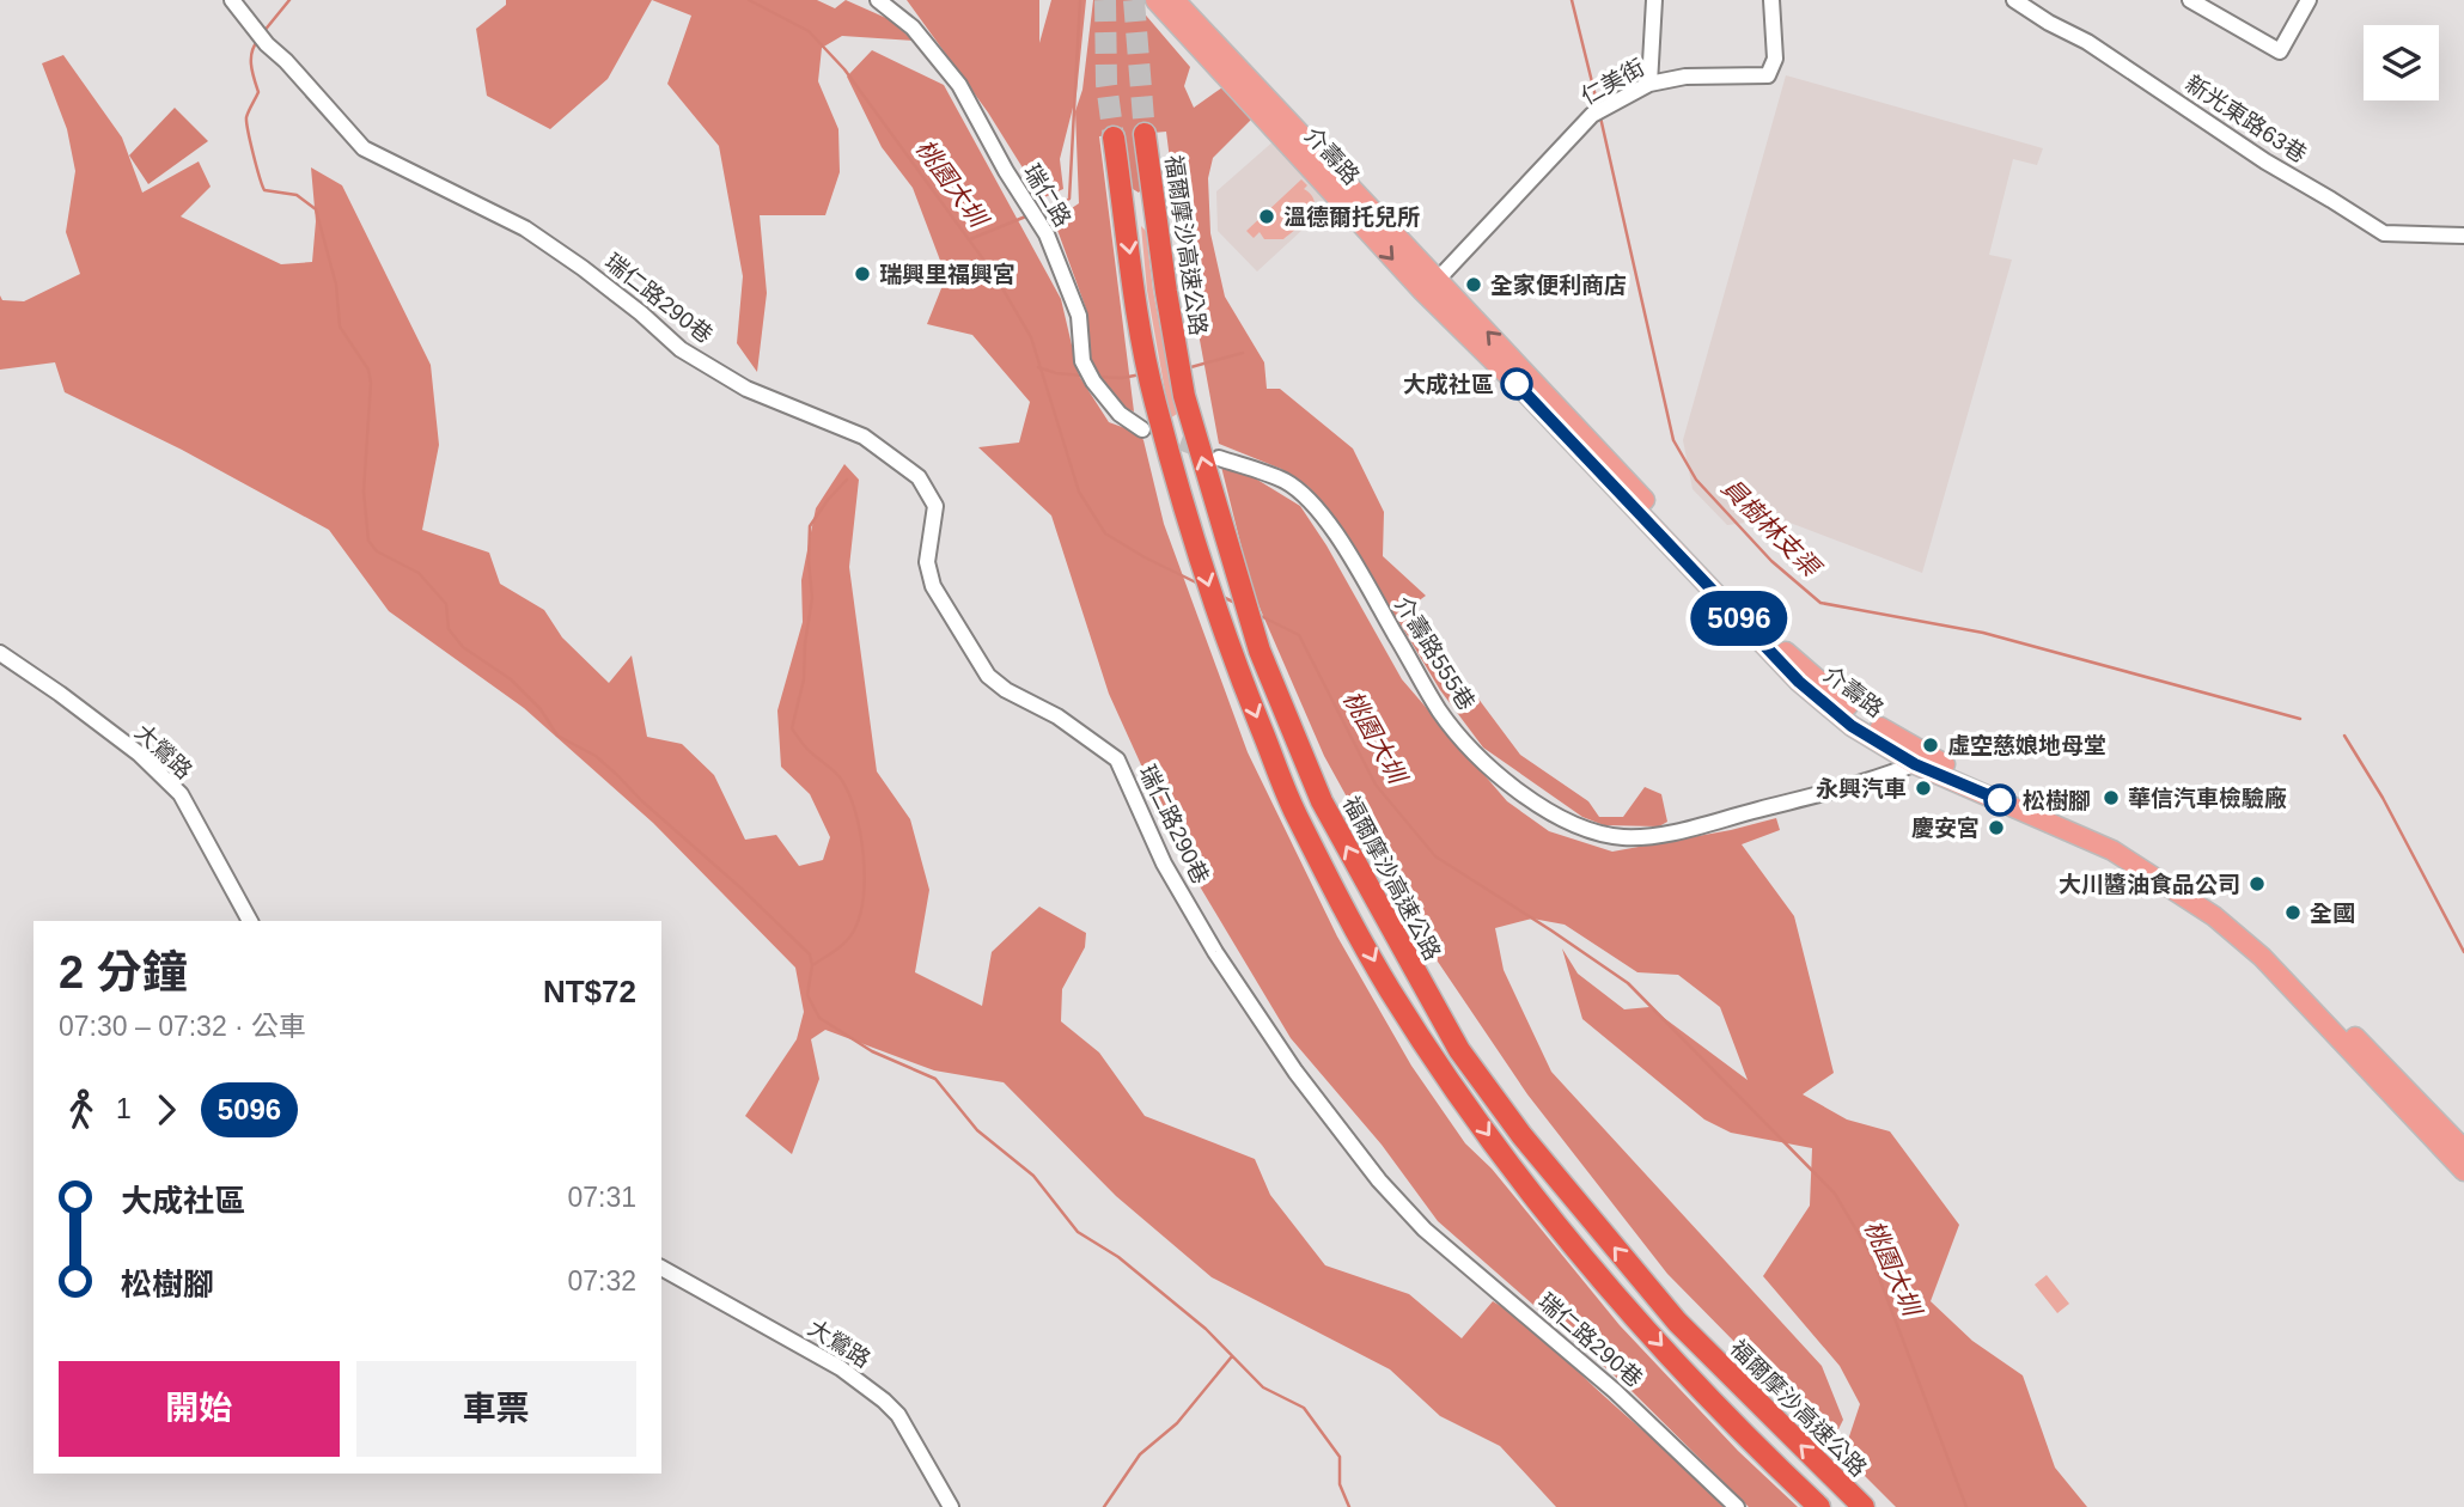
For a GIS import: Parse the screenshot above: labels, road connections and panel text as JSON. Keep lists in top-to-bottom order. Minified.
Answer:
{"streets":{"highway":["福爾摩沙高速公路"],"main road":["介壽路"],"street":["仁美街","新光東路63巷","瑞仁路","瑞仁路290巷","介壽路555巷","大鶯路"]},"crossings":[["仁美街","介壽路"],["介壽路","介壽路555巷"]],"water":["桃園大圳","員樹林支渠"],"places":["溫德爾托兒所","瑞興里福興宮","全家便利商店","大成社區","虛空慈娘地母堂","永興汽車","華信汽車檢驗廠","松樹腳","慶安宮","大川醬油食品公司","全國"],"lines":["bus line 5096"],"page":{"on_map":"5096","heading":["2 分鐘","07:30 – 07:32 · 公車","NT$72"],"legs":["1","5096"],"list":[{"name":"大成社區","value":"07:31"},{"name":"松樹腳","value":"07:32"}],"buttons":["開始","車票"]}}
